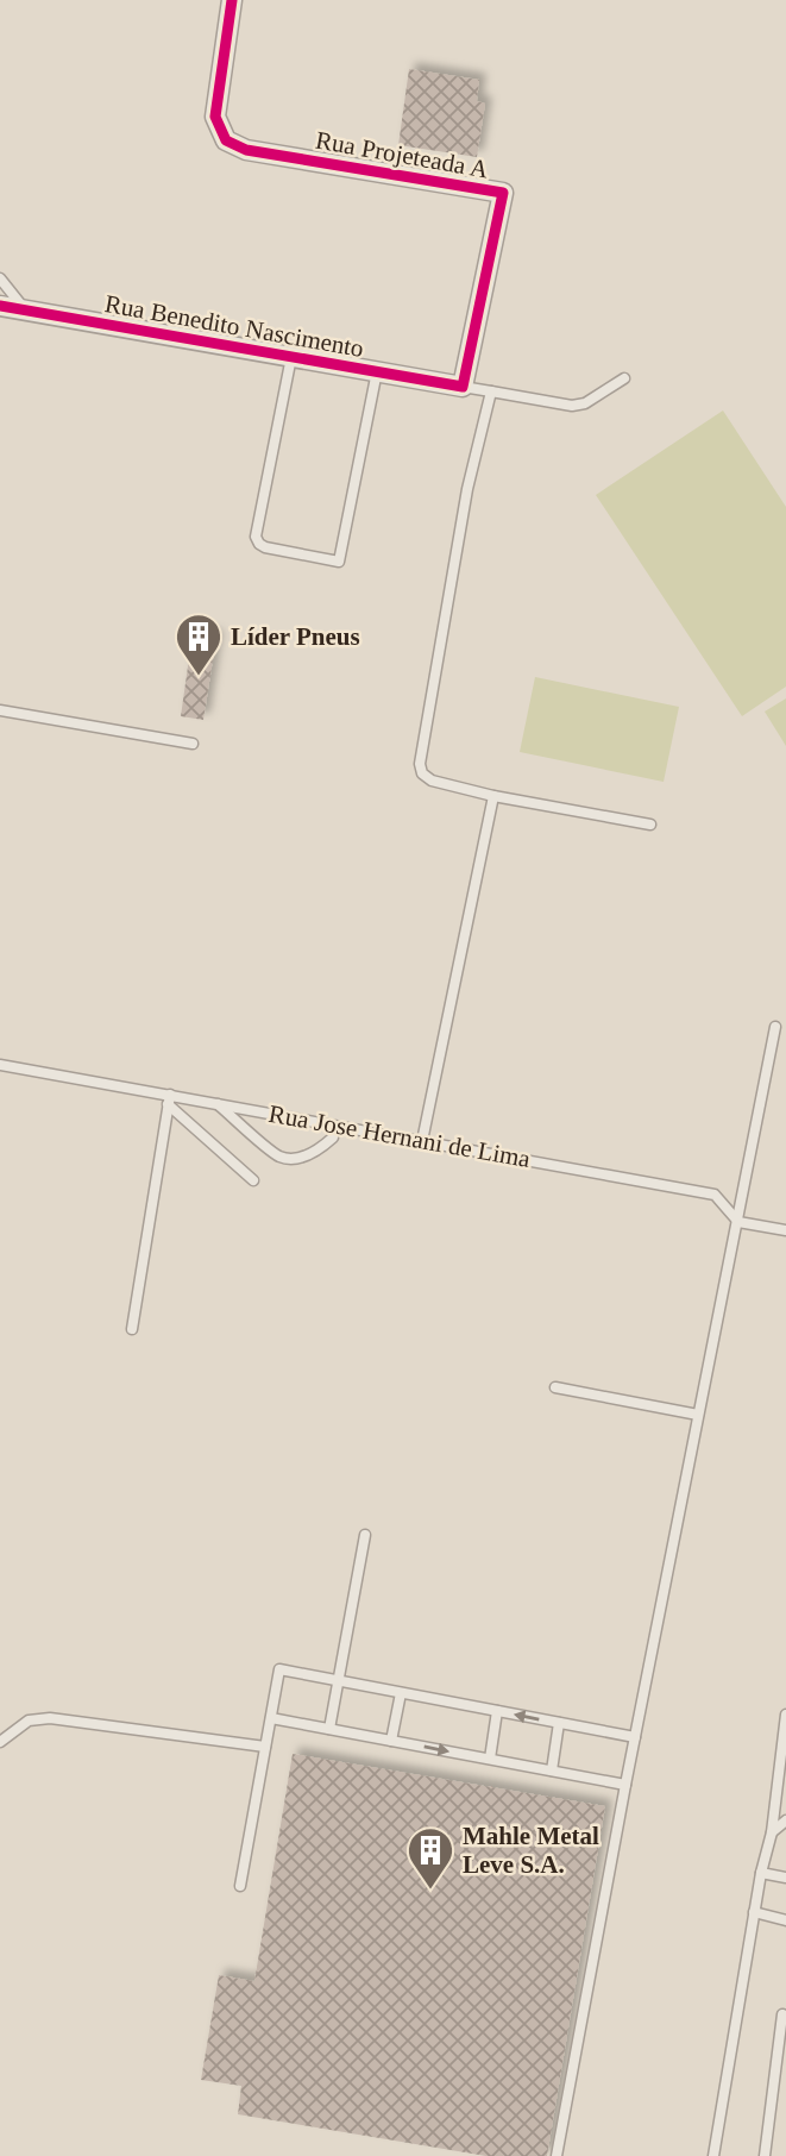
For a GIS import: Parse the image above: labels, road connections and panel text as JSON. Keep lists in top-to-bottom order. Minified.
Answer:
{"streets":{"street":["Rua Projeteada A","Rua Benedito Nascimento"],"lane":["Rua Jose Hernani de Lima"]},"crossings":[["Rua Projeteada A","Rua Benedito Nascimento"]],"places":{"building":["Líder Pneus","Mahle Metal Leve S.A."]}}
